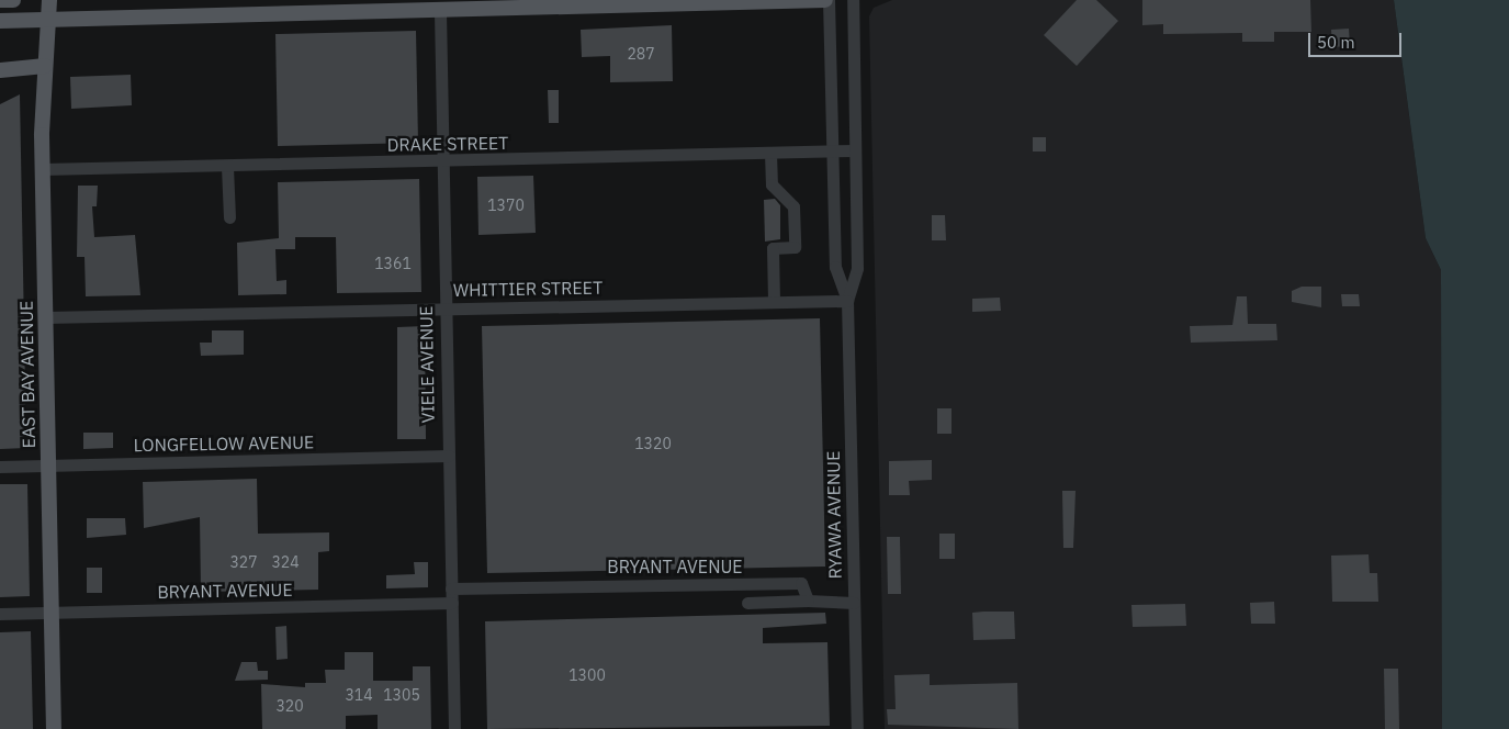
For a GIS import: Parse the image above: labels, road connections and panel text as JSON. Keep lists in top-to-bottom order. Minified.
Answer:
{"streets":{"main road":["EAST BAY AVENUE"],"street":["DRAKE STREET","WHITTIER STREET","VIELE AVENUE","LONGFELLOW AVENUE","RYAWA AVENUE","BRYANT AVENUE"]},"crossings":[["DRAKE STREET","VIELE AVENUE"],["DRAKE STREET","EAST BAY AVENUE"],["DRAKE STREET","RYAWA AVENUE"],["WHITTIER STREET","VIELE AVENUE"],["WHITTIER STREET","EAST BAY AVENUE"],["WHITTIER STREET","RYAWA AVENUE"],["VIELE AVENUE","LONGFELLOW AVENUE"],["VIELE AVENUE","BRYANT AVENUE"],["EAST BAY AVENUE","LONGFELLOW AVENUE"],["EAST BAY AVENUE","BRYANT AVENUE"]],"house_numbers":["287","1370","1361","1320","327","324","1300","314","1305","320"],"scale_bar":"50 m"}
